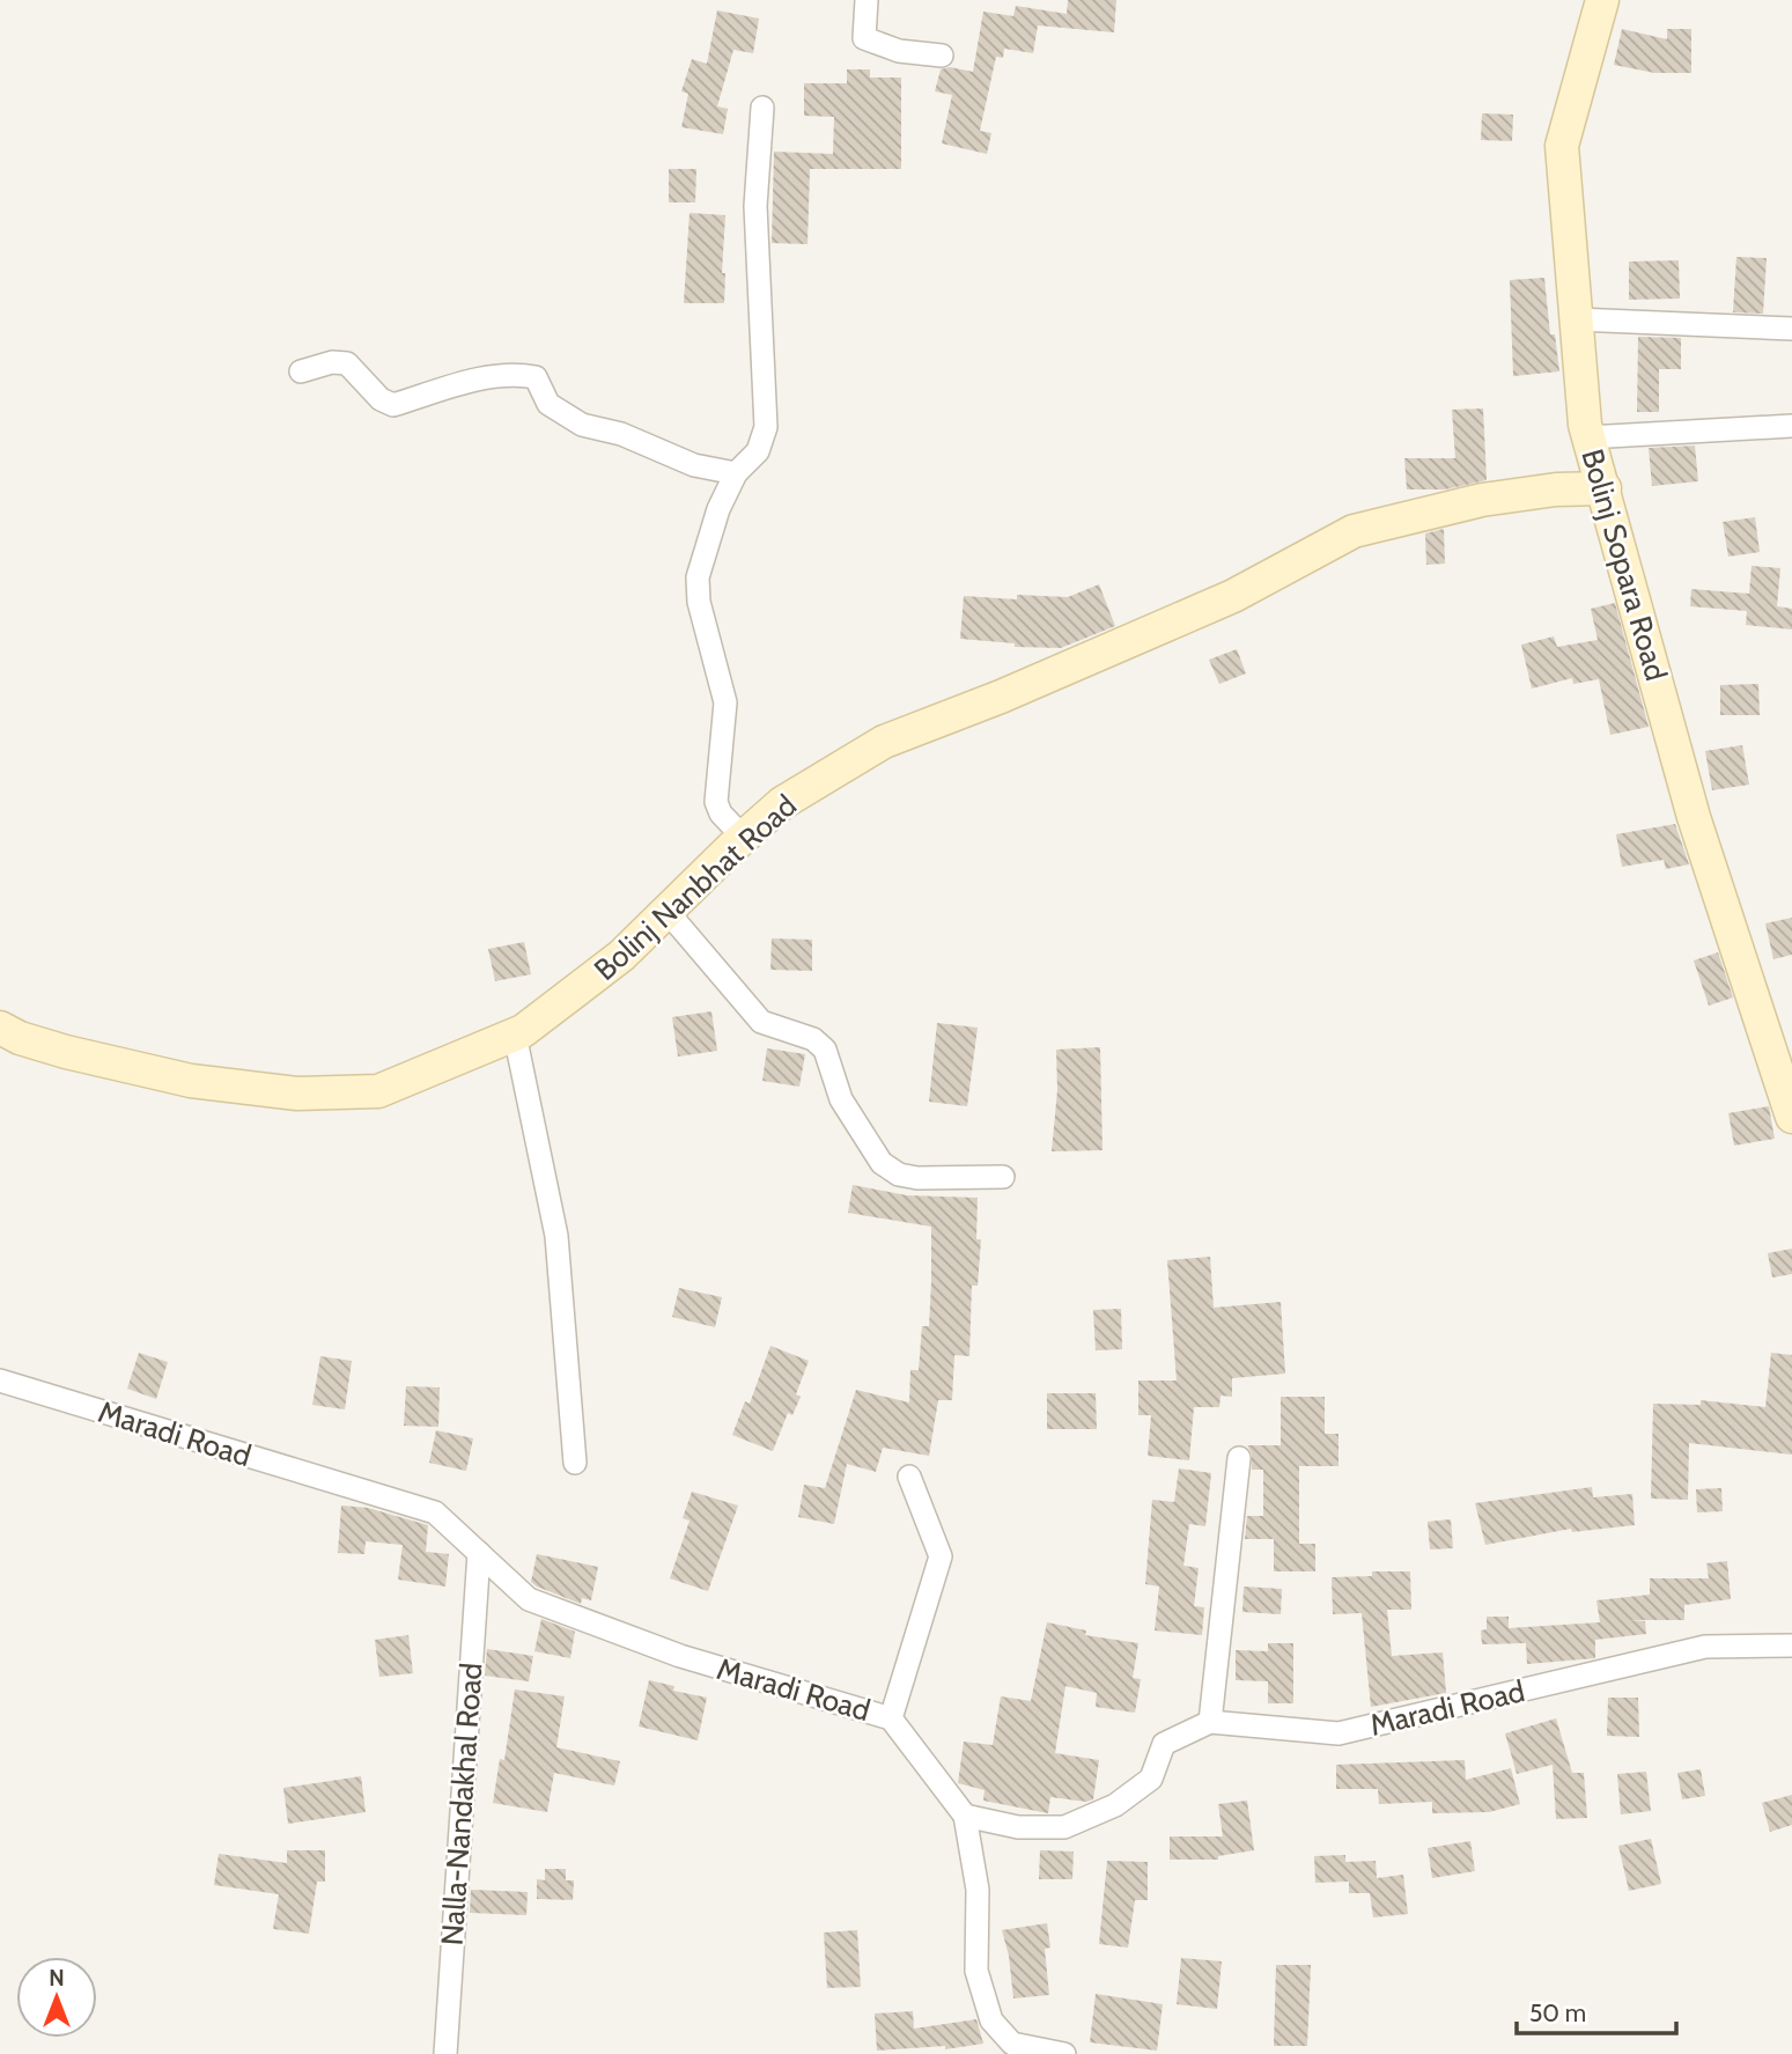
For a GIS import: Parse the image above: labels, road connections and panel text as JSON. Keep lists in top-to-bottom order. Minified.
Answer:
{"streets":{"street":["Bolinj Sopara Road","Bolinj Nanbhat Road","Maradi Road","Nalla-Nandakhal Road"]},"crossings":[["Bolinj Sopara Road","Bolinj Nanbhat Road"],["Maradi Road","Nalla-Nandakhal Road"]],"scale_bar":"50 m","north":"top"}
